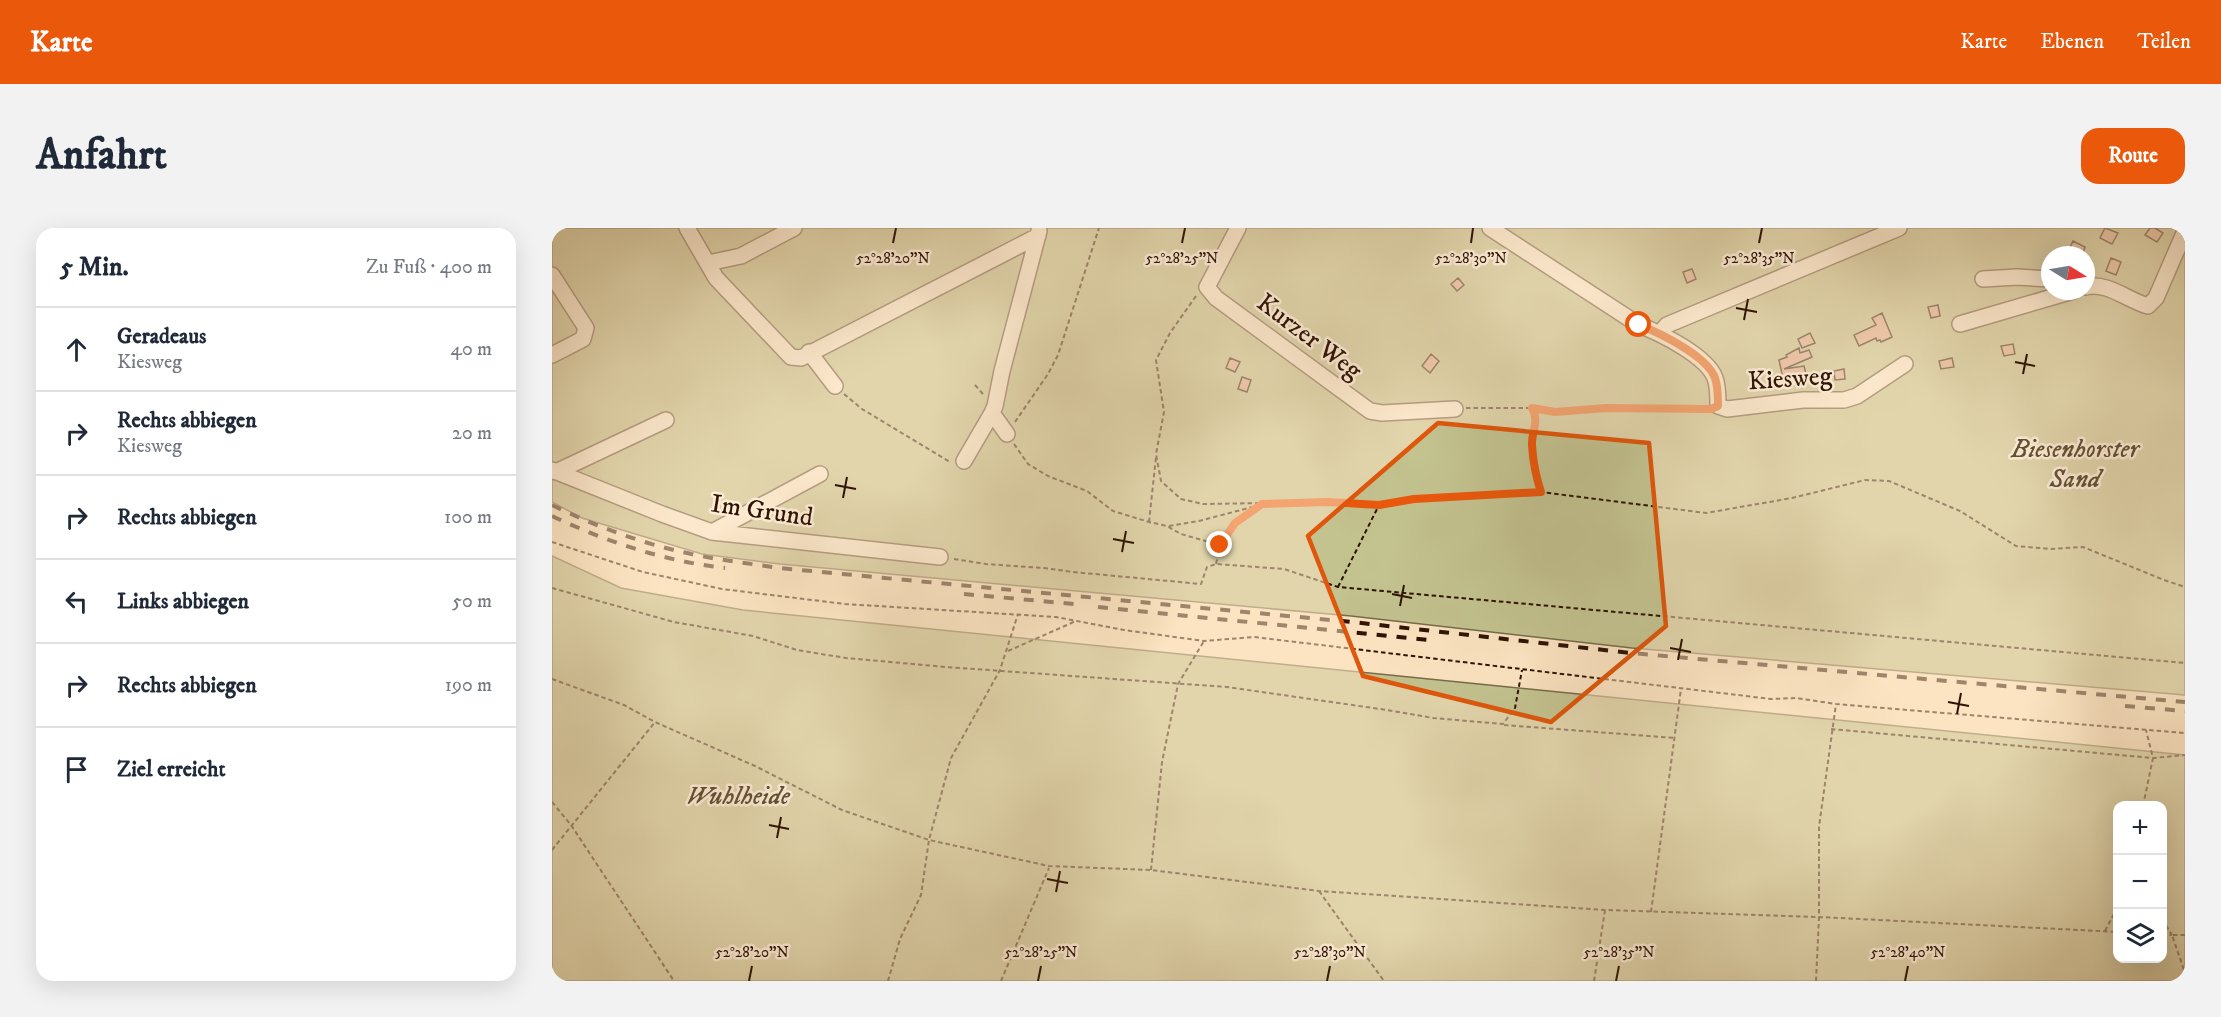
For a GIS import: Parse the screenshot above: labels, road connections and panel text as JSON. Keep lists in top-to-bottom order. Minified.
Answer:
{"streets":{"lane":["Kurzer Weg","Kiesweg","Im Grund"]},"parks":["Biesenhorster Sand","Wuhlheide"],"north":"right","page":{"header":"Karte","nav":["Karte","Ebenen","Teilen"],"buttons":"Route","title":"Anfahrt","heading":["5 Min.","Zu Fuß · 400 m"],"list":[["Geradeaus","Kiesweg","40 m"],["Rechts abbiegen","Kiesweg","20 m"],["Rechts abbiegen","100 m"],["Links abbiegen","50 m"],["Rechts abbiegen","190 m"],"Ziel erreicht"],"map_buttons":["+","−"]},"coordinates":["52°28'20\"N","52°28'25\"N","52°28'30\"N","52°28'35\"N","52°28'40\"N"]}
